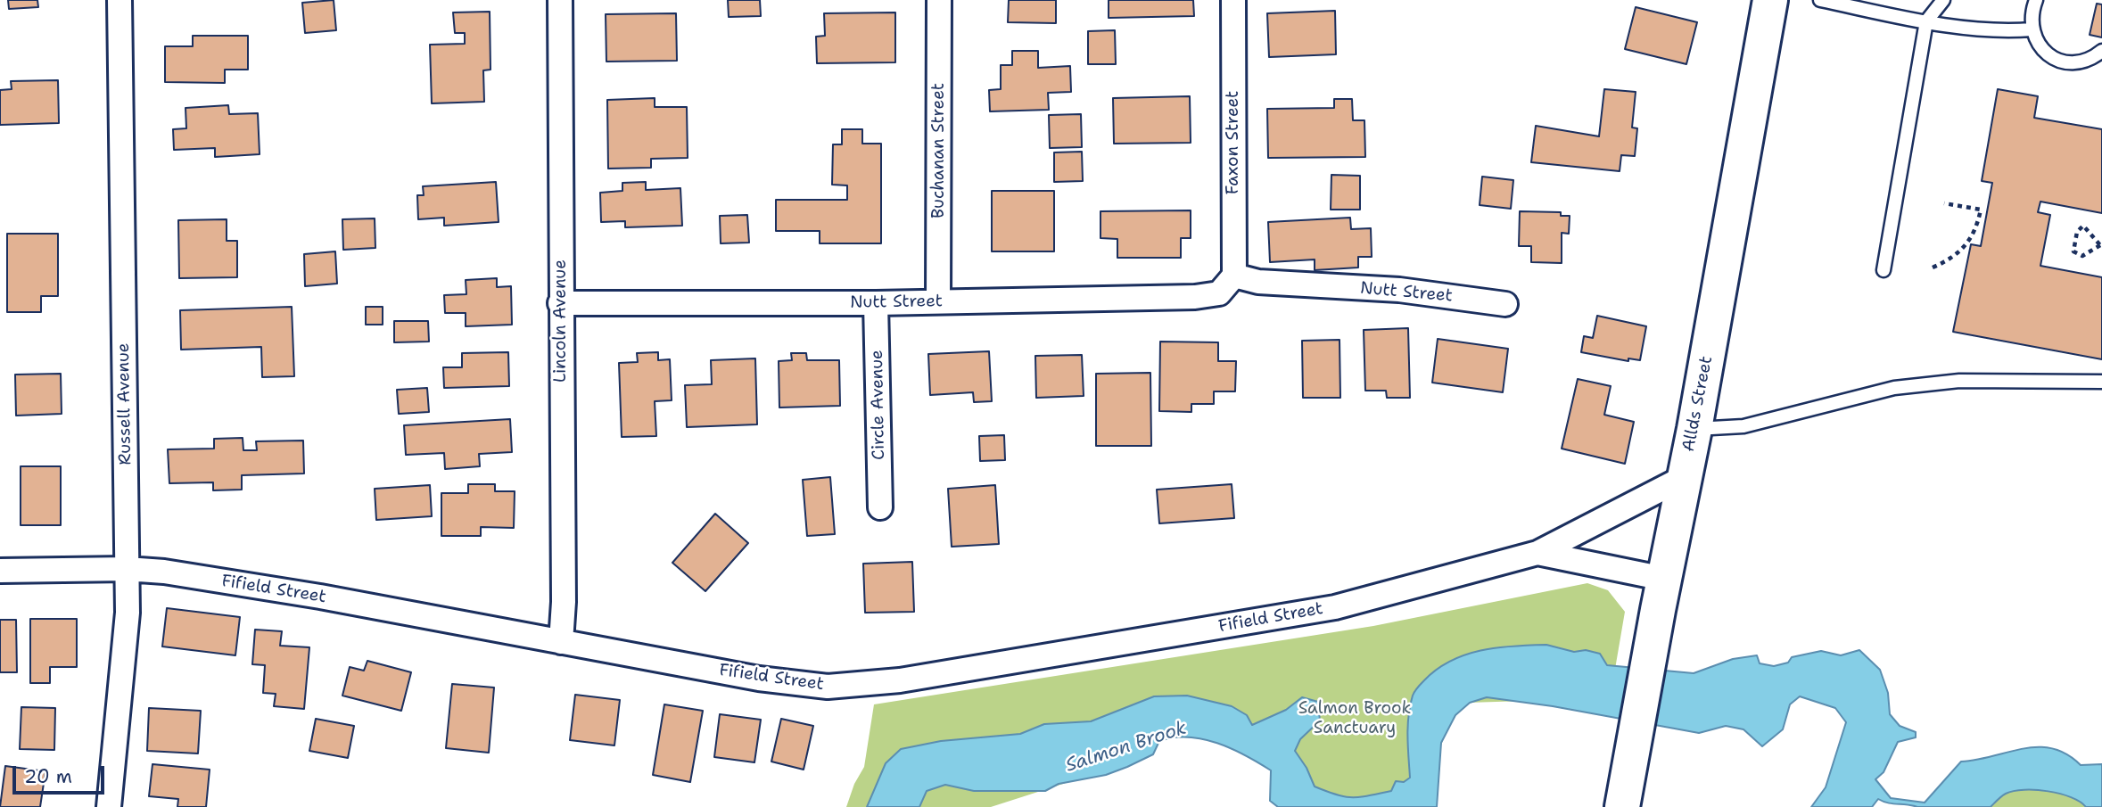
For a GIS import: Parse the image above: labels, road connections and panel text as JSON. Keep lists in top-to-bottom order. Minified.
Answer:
{"streets":{"street":["Faxon Street","Buchanan Street","Nutt Street","Lincoln Avenue","Russell Avenue","Allds Street","Circle Avenue","Fifield Street"]},"crossings":[["Faxon Street","Nutt Street"],["Buchanan Street","Nutt Street"],["Nutt Street","Lincoln Avenue"],["Nutt Street","Circle Avenue"],["Lincoln Avenue","Fifield Street"],["Russell Avenue","Fifield Street"],["Allds Street","Fifield Street"]],"water":["Salmon Brook"],"parks":["Salmon Brook Sanctuary"],"scale_bar":"20 m"}
